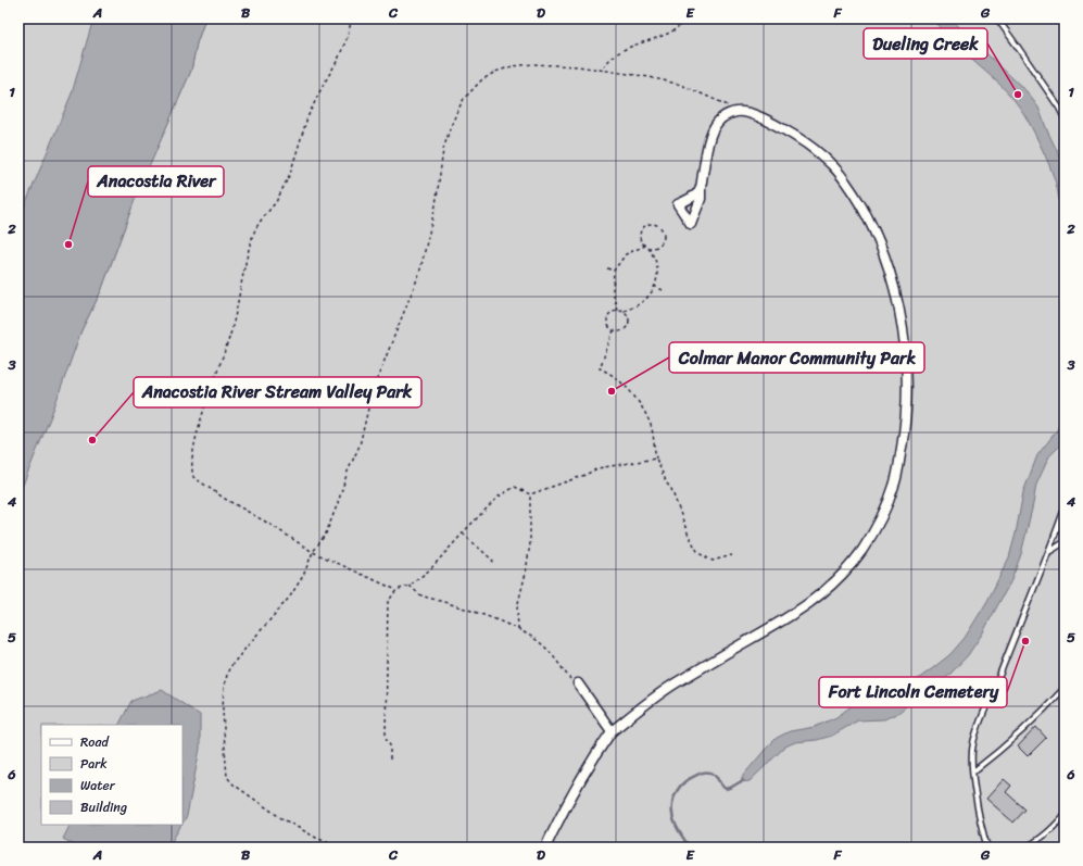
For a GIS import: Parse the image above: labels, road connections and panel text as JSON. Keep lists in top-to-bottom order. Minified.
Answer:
{"places":["Dueling Creek","Anacostia River","Colmar Manor Community Park","Anacostia River Stream Valley Park","Fort Lincoln Cemetery"],"legend":["Road","Park","Water","Building"],"grid":{"columns":["A","B","C","D","E","F","G"],"rows":["1","2","3","4","5","6"]}}
